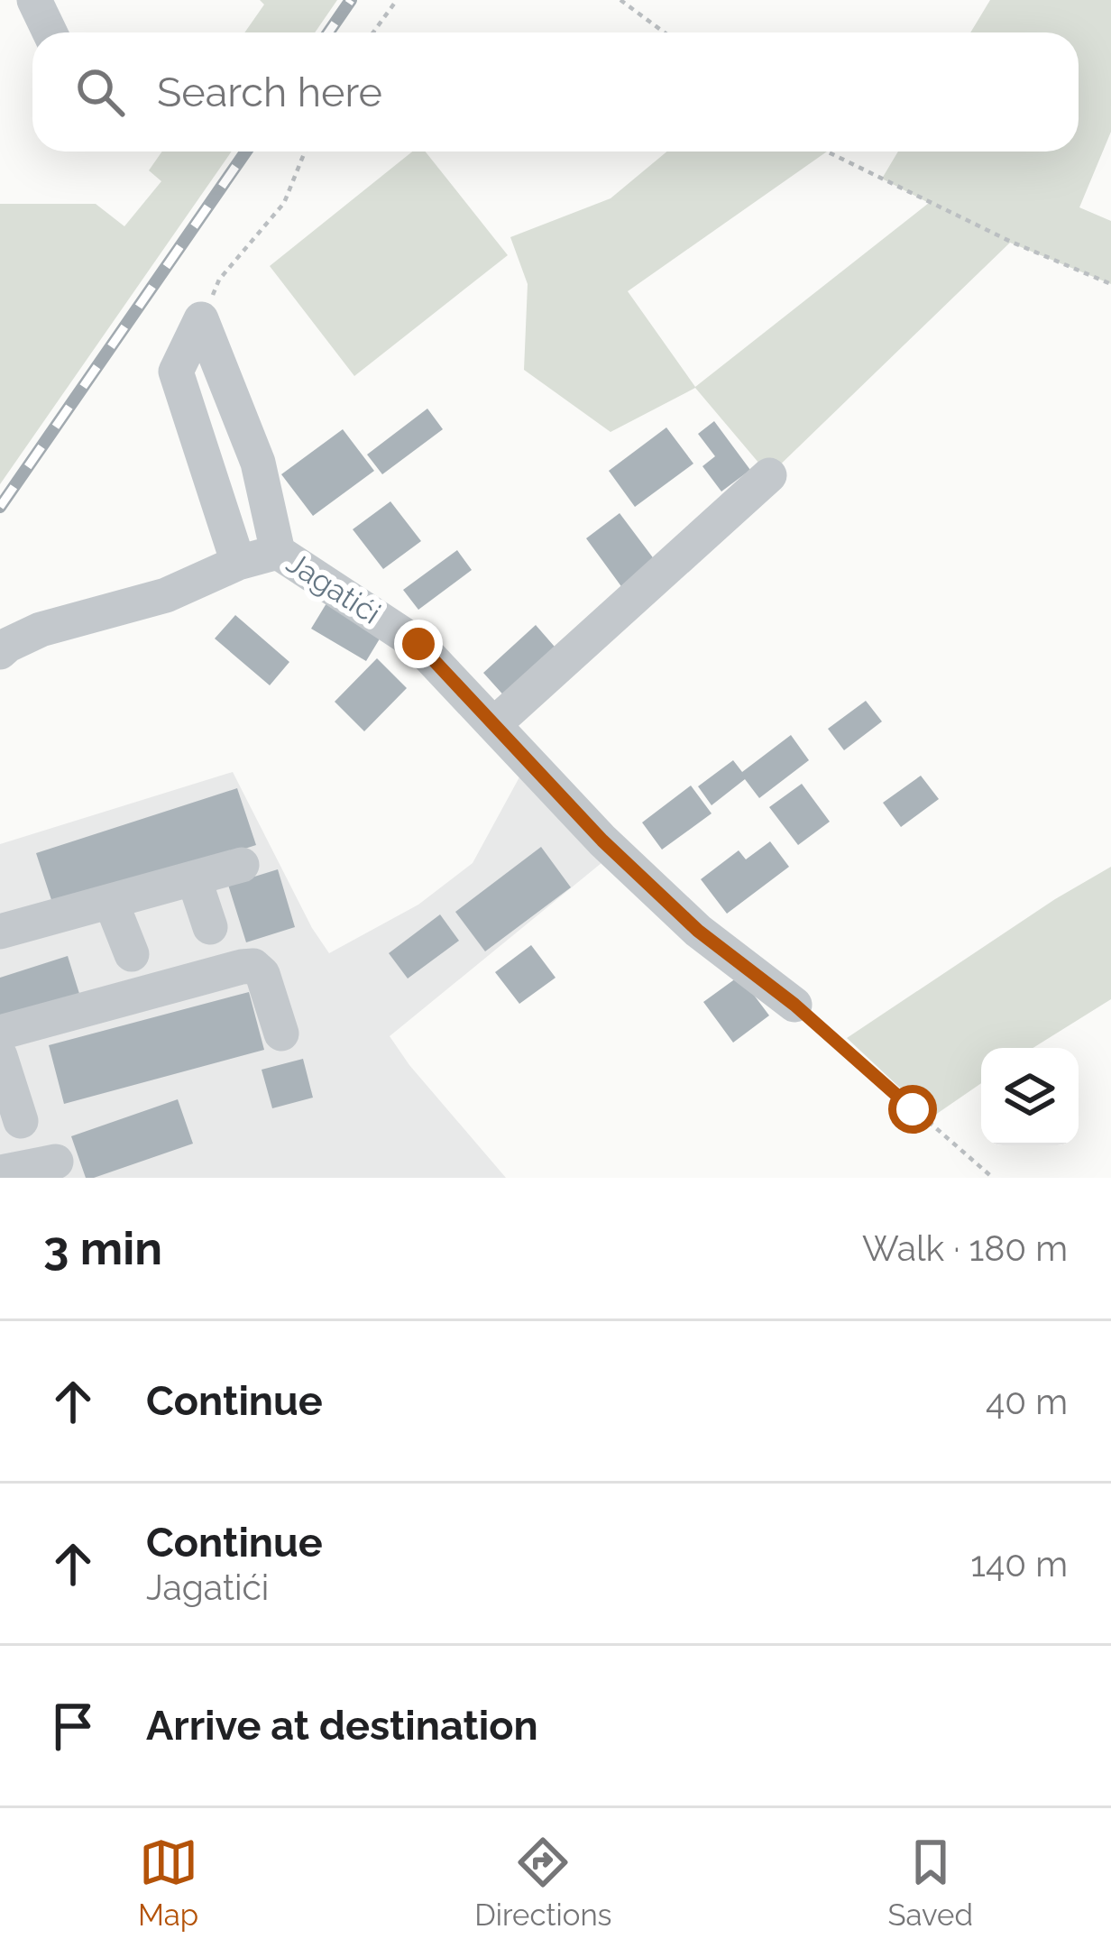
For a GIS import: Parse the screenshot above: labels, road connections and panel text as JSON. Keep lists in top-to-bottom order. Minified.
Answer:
{"streets":{"street":["Jagatići"]},"page":{"search":"Search here","heading":["3 min","Walk · 180 m"],"list":[["Continue","40 m"],["Continue","Jagatići","140 m"],"Arrive at destination"],"nav":["Map","Directions","Saved"]}}
